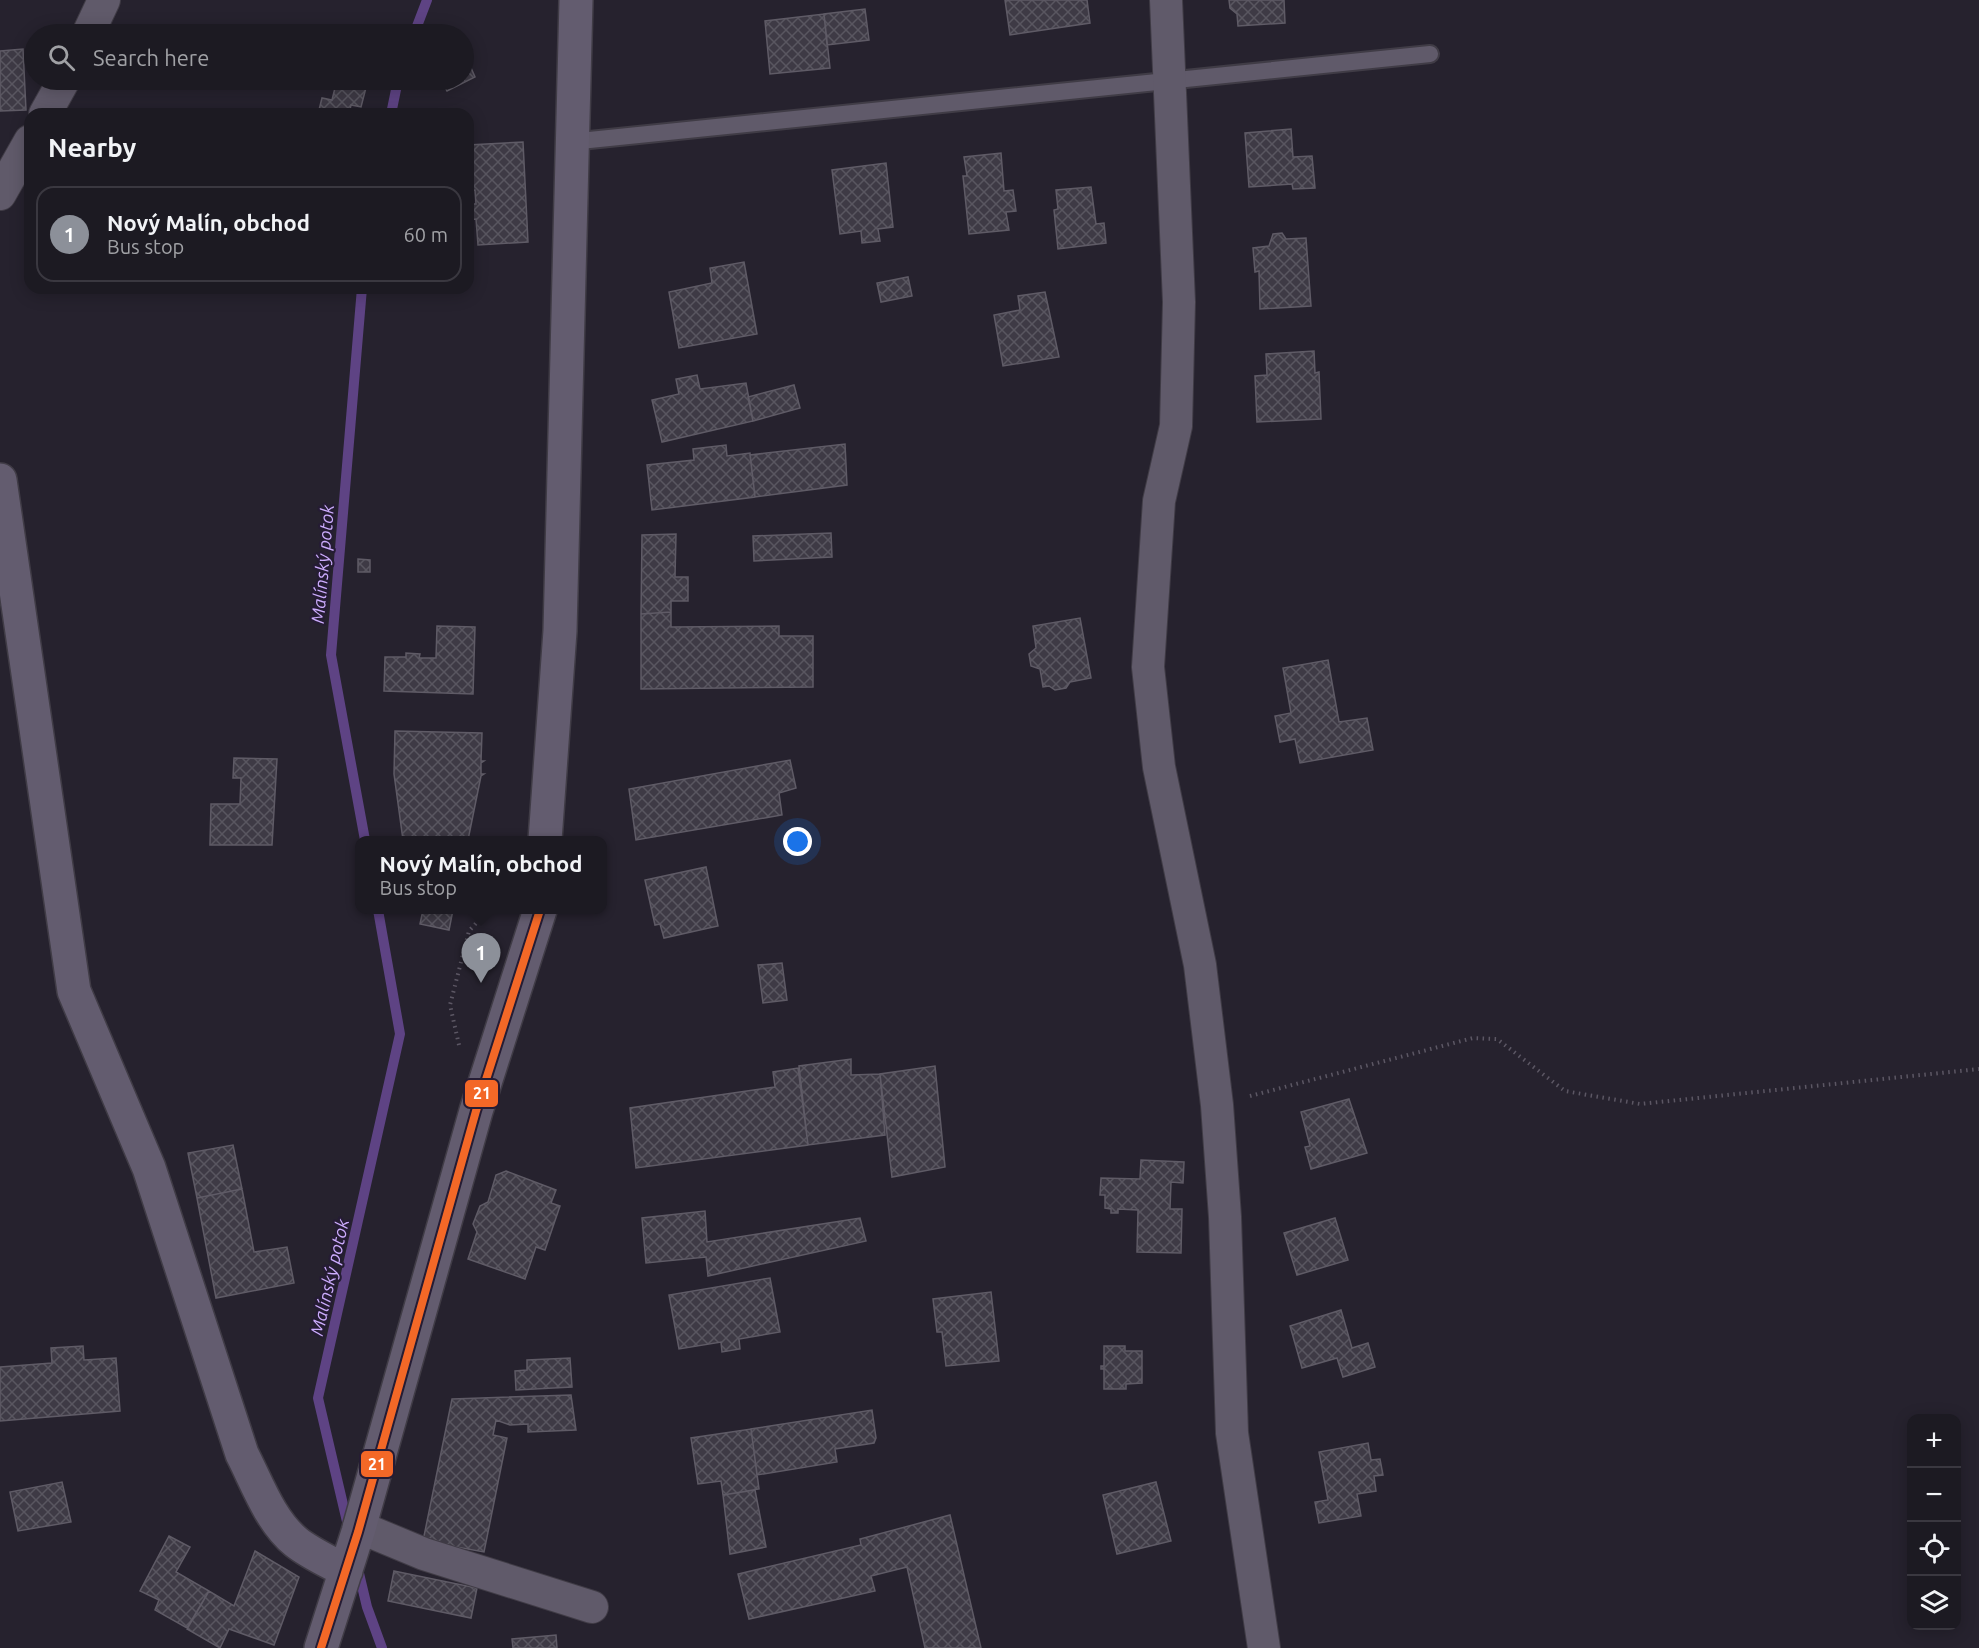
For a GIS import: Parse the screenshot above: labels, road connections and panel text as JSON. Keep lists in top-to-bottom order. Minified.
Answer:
{"water":["Malínský potok"],"lines":["transit line 21"],"page":{"search":"Search here","heading":"Nearby","list":[{"mark":"1","name":"Nový Malín, obchod","note":"Bus stop","value":"60 m"}],"popup":["Nový Malín, obchod","Bus stop"],"pins":"1","map_buttons":["+","−"]}}
